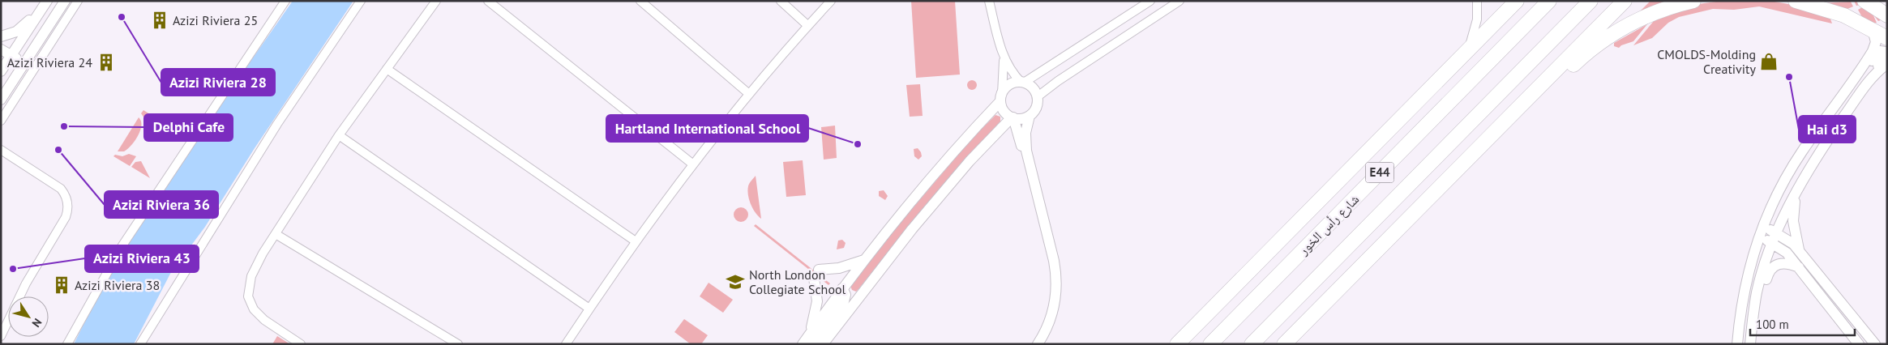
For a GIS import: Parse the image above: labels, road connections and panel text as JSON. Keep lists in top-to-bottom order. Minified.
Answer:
{"streets":{"highway":["E44","شارع رأس الخور"]},"places":{"other":["Azizi Riviera 28","Hai d3","Delphi Cafe","Hartland International School","Azizi Riviera 36","Azizi Riviera 43"],"building":["Azizi Riviera 25","Azizi Riviera 24","Azizi Riviera 38"],"shop":["CMOLDS-Molding Creativity"],"school or university":["North London Collegiate School"]},"scale_bar":"100 m","north":"bottom right"}
